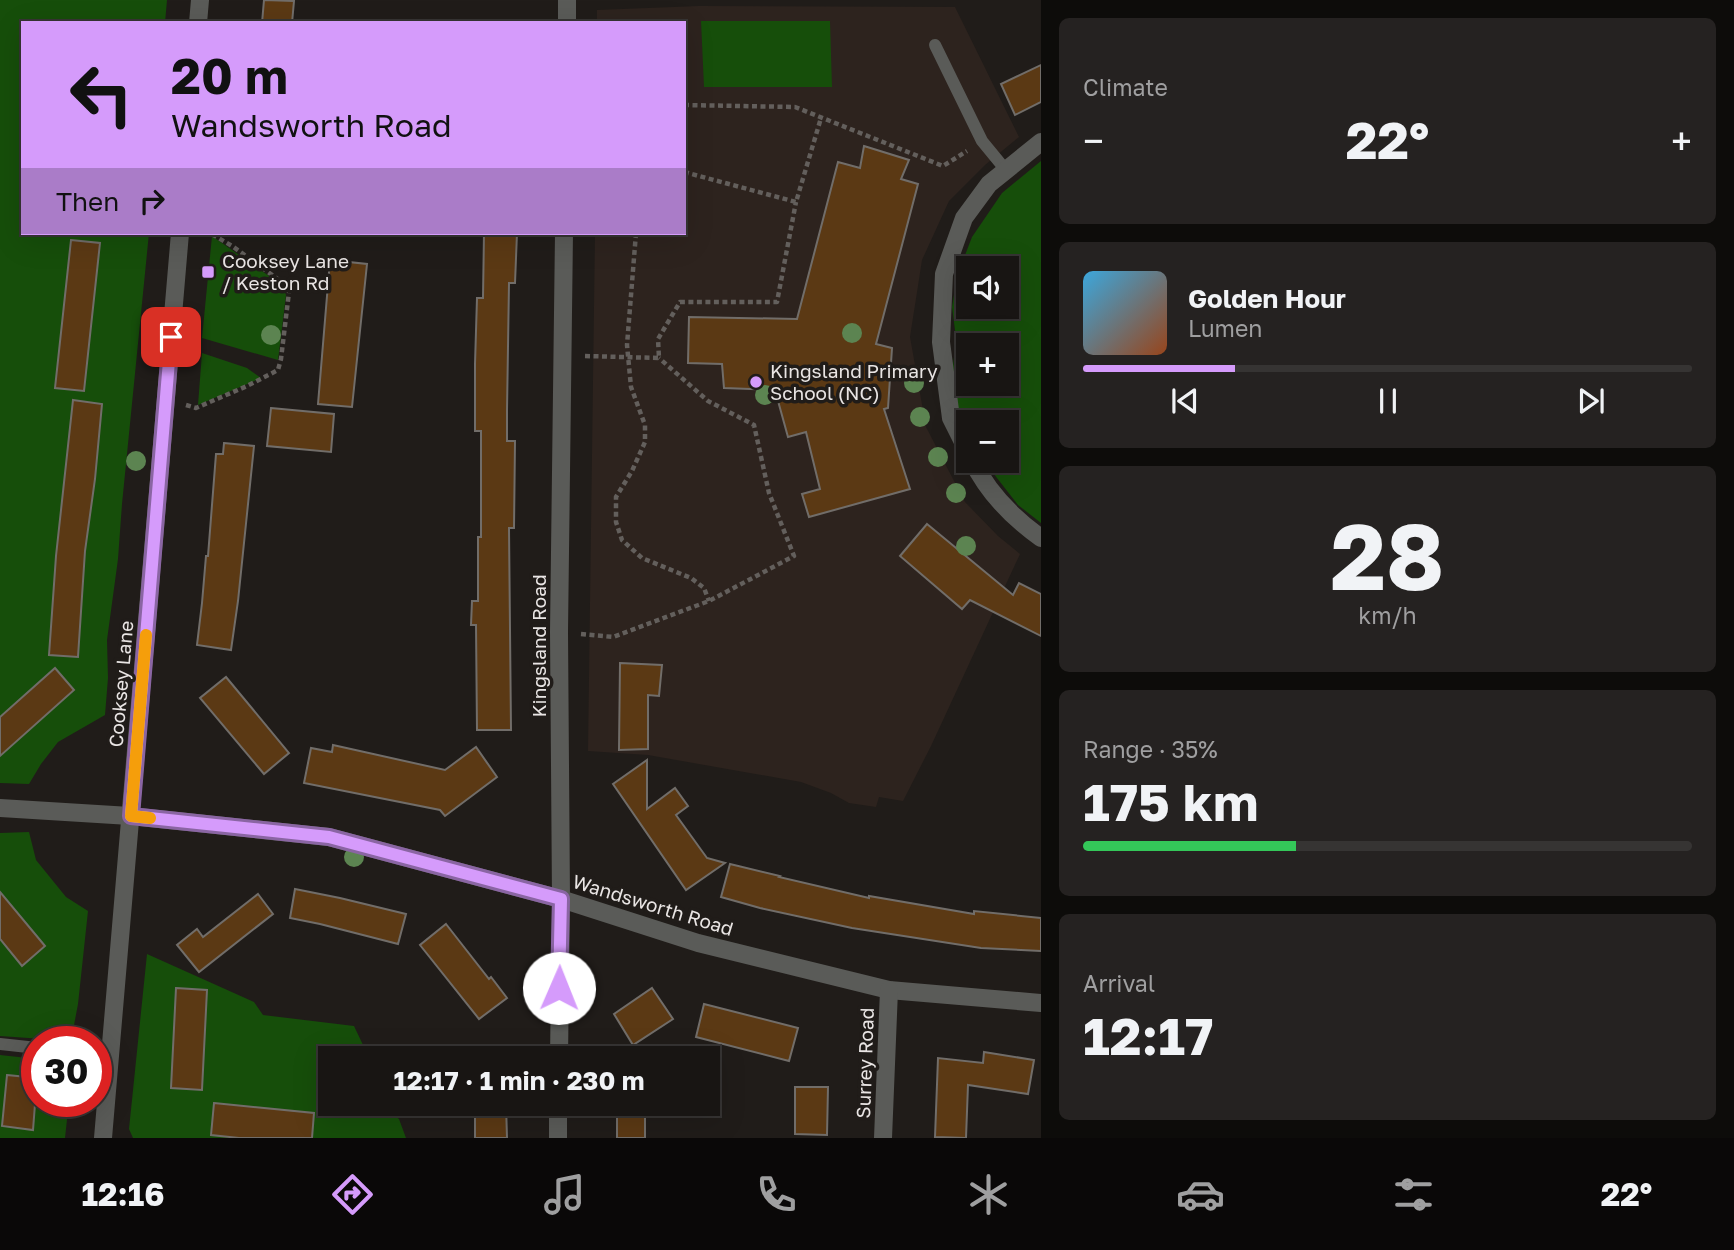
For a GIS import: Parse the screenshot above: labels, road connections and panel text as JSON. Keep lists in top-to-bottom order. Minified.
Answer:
{"streets":{"street":["Kingsland Road","Cooksey Lane","Wandsworth Road","Surrey Road"]},"crossings":[["Kingsland Road","Wandsworth Road"],["Cooksey Lane","Wandsworth Road"],["Wandsworth Road","Surrey Road"]],"places":{"transit":["Cooksey Lane / Keston Rd"],"other":["Kingsland Primary School (NC)"]},"page":{"tile":["Climate",["28","km/h"],["Range · 35%","175 km"],["Arrival","12:17"]],"turn":["20 m","Wandsworth Road"],"heat":["−","22°","+"],"then":"Then","map_buttons":["+","−"],"song":["Golden Hour","Lumen"],"limit":"30","trip":"12:17 · 1 min · 230 m","tabs":["12:16","22°"]}}
